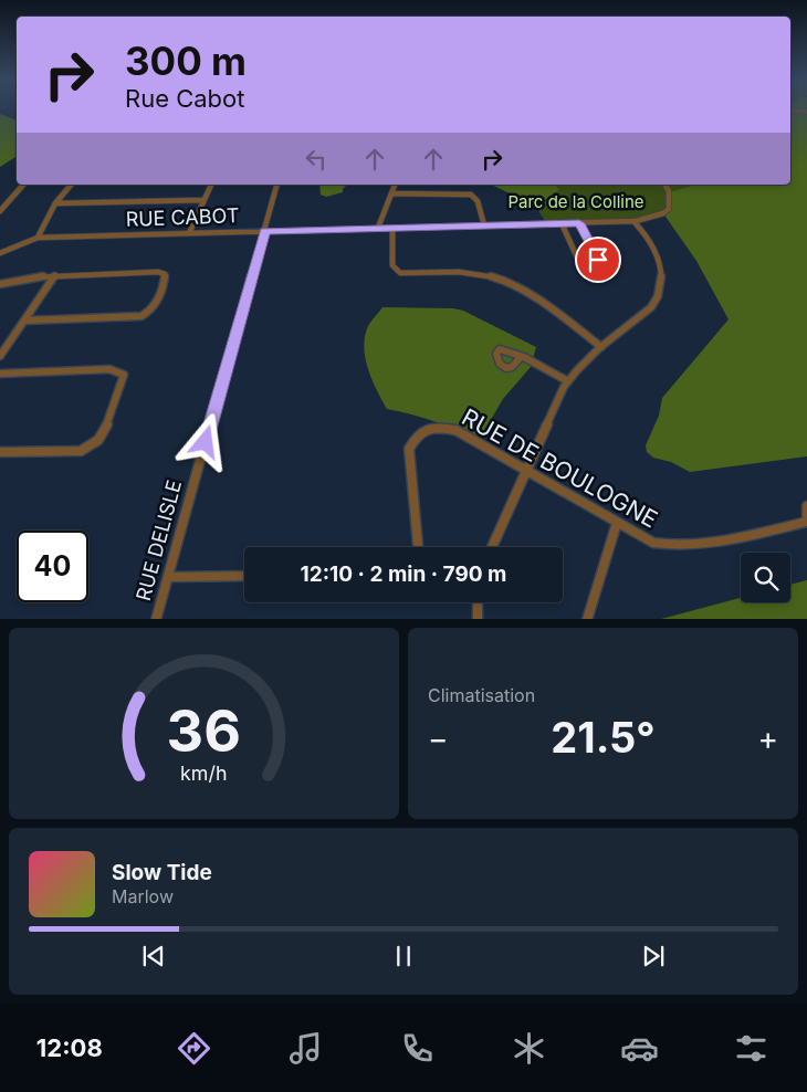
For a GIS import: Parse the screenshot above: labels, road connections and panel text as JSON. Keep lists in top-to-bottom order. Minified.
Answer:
{"streets":{"street":["RUE CABOT","RUE DE BOULOGNE","RUE DELISLE"]},"crossings":[["RUE CABOT","RUE DELISLE"]],"parks":["Parc de la Colline"],"page":{"turn":["300 m","Rue Cabot"],"limit":"40","trip":"12:10 · 2 min · 790 m","tile":"Climatisation","heat":["−","21.5°","+"],"song":["Slow Tide","Marlow"],"tabs":"12:08","gauge":["36","km/h"]}}
